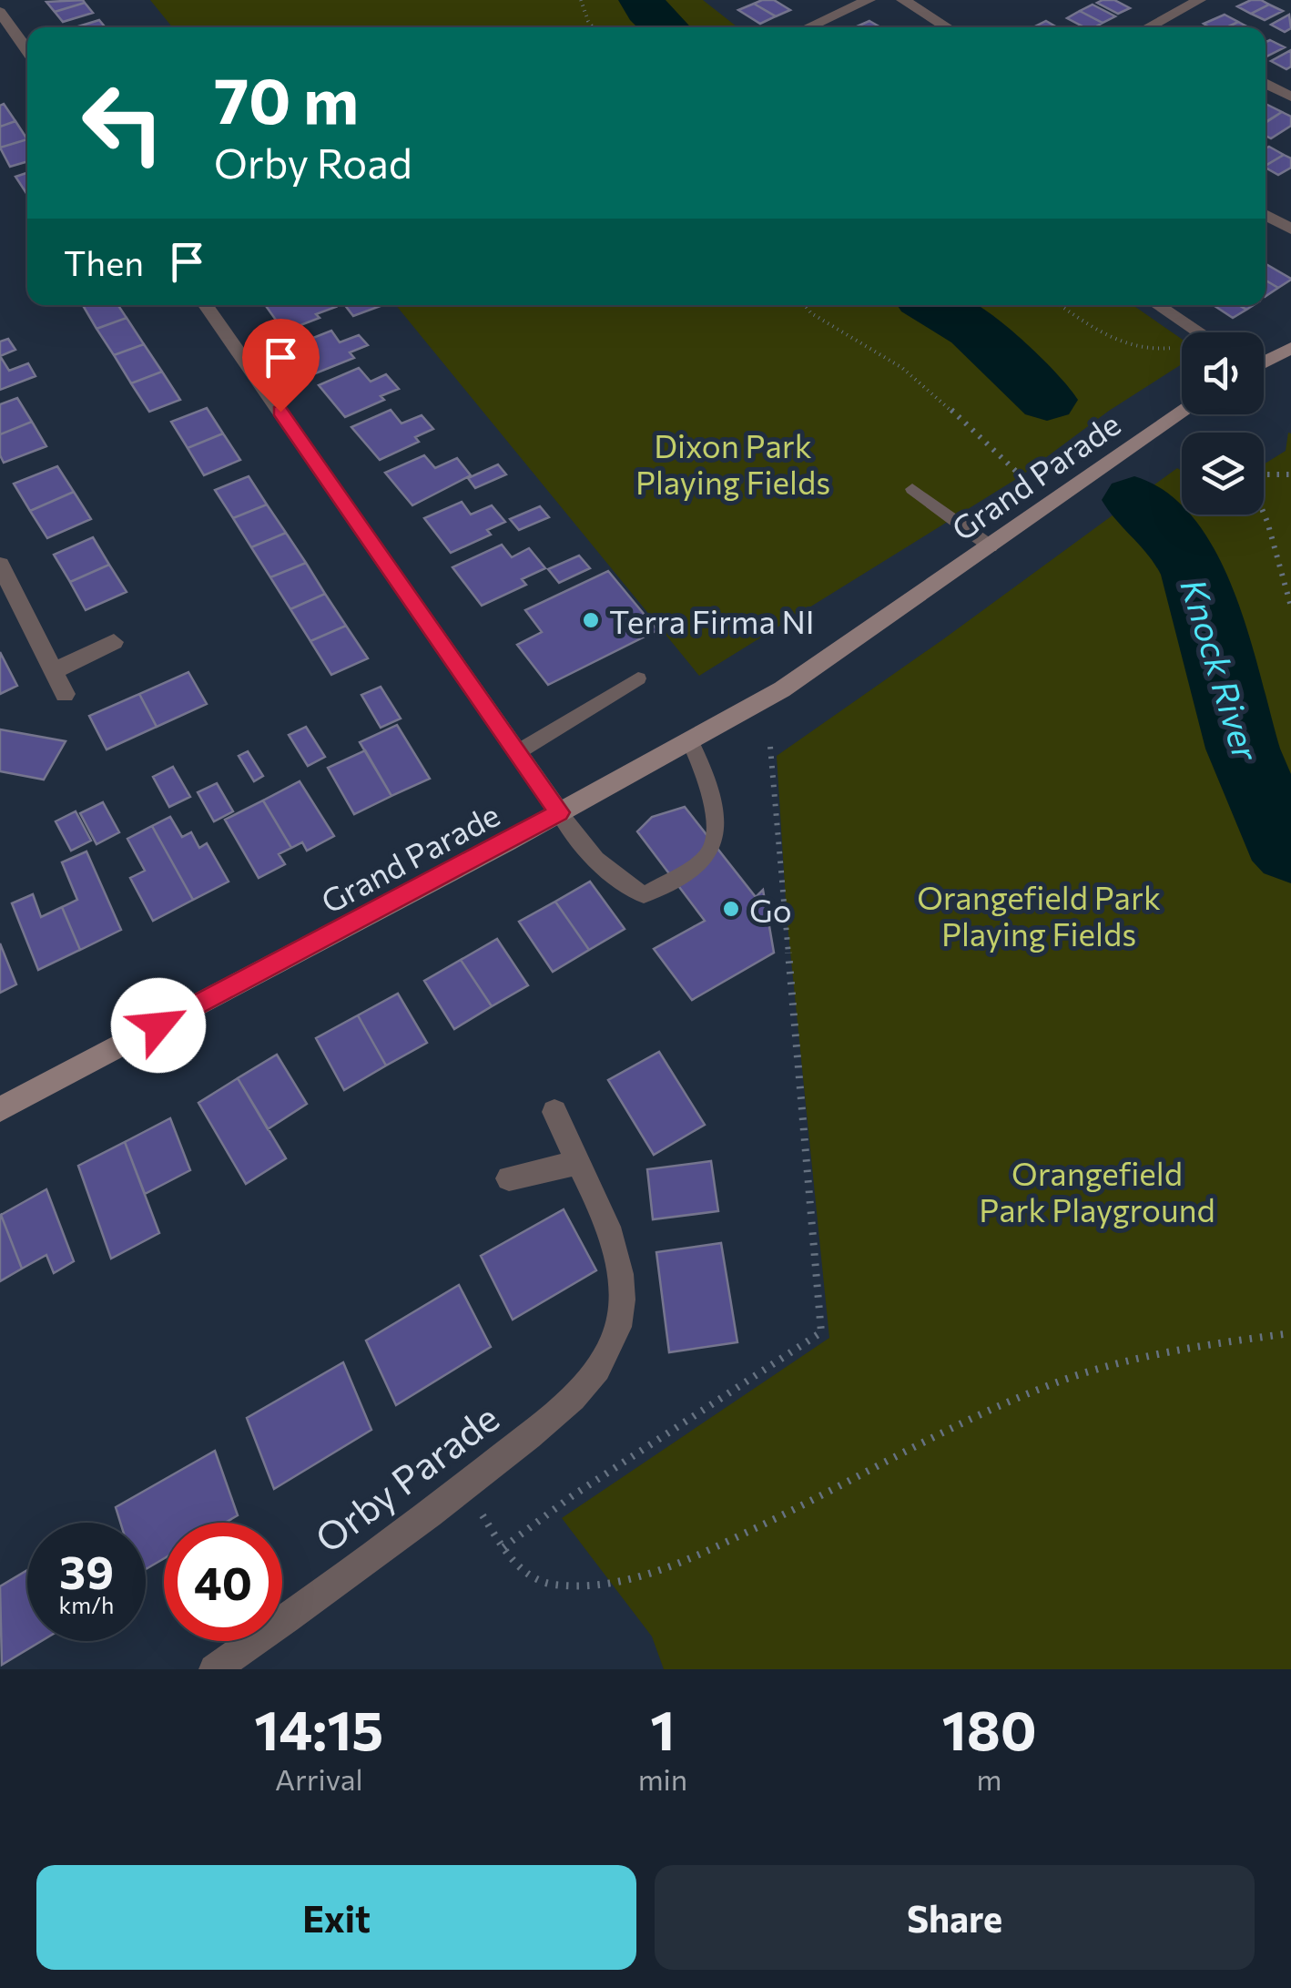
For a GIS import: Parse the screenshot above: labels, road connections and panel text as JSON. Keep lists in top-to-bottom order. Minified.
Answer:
{"streets":{"street":["Grand Parade","Orby Parade"]},"water":["Knock River"],"parks":["Dixon Park Playing Fields","Orangefield Park Playing Fields","Orangefield Park Playground"],"places":["Terra Firma NI","Go"],"page":{"turn":["70 m","Orby Road"],"then":"Then","speed":"39 km/h","limit":"40","eta":["14:15","Arrival","1","min","180","m"],"buttons":["Exit","Share"]}}
